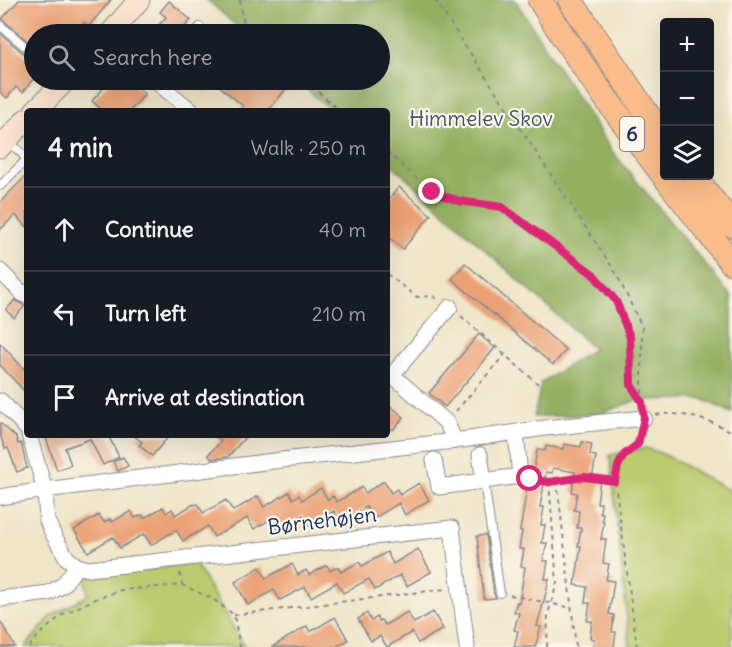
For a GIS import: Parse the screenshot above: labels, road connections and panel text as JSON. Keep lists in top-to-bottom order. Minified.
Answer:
{"streets":{"main road":["6"],"street":["Børnehøjen"]},"parks":["Himmelev Skov"],"page":{"map_buttons":["+","−"],"search":"Search here","heading":["4 min","Walk · 250 m"],"list":[["Continue","40 m"],["Turn left","210 m"],"Arrive at destination"]}}
